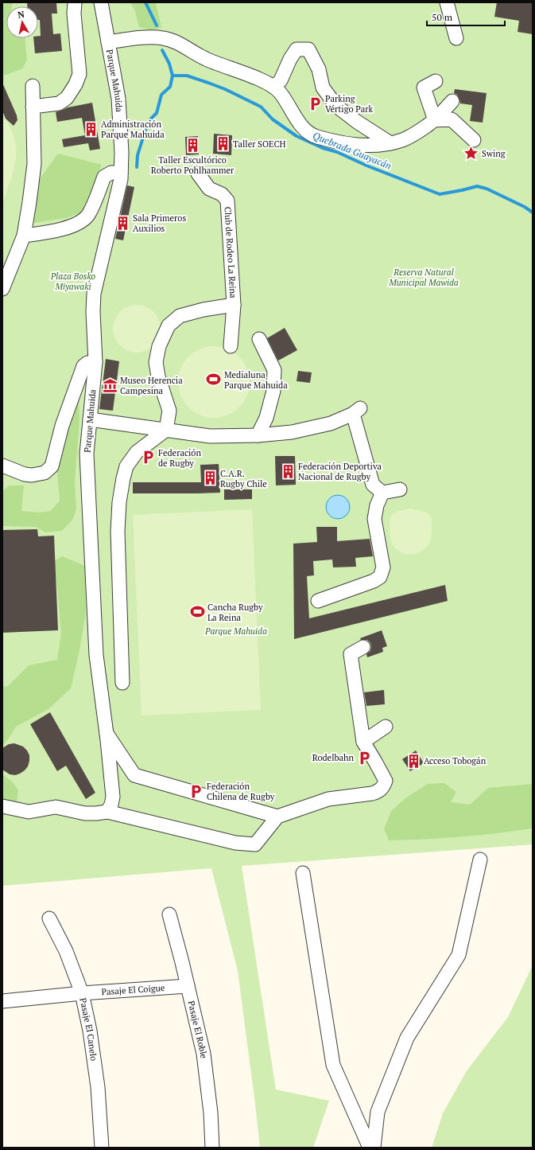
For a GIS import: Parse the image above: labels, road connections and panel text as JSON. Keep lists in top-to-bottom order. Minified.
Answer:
{"streets":{"street":["Parque Mahuida","Club de Rodeo La Reina","Pasaje El Coigue","Pasaje El Canelo","Pasaje El Roble"]},"crossings":[["Pasaje El Coigue","Pasaje El Canelo"],["Pasaje El Coigue","Pasaje El Roble"]],"water":["Quebrada Guayacán"],"parks":["Reserva Natural Municipal Mawida","Plaza Bosko Miyawaki","Parque Mahuida"],"places":{"parking":["Parking Vértigo Park","Federación de Rugby","Rodelbahn","Federación Chilena de Rugby"],"building":["Administración Parque Mahuida","Taller SOECH","Taller Escultórico Roberto Pohlhammer","Sala Primeros Auxilios","Federación Deportiva Nacional de Rugby","C.A.R. Rugby Chile","Acceso Tobogán"],"place":["Swing"],"sports":["Medialuna Parque Mahuida","Cancha Rugby La Reina"],"museum":["Museo Herencia Campesina"]},"scale_bar":"50 m","north":"top"}
